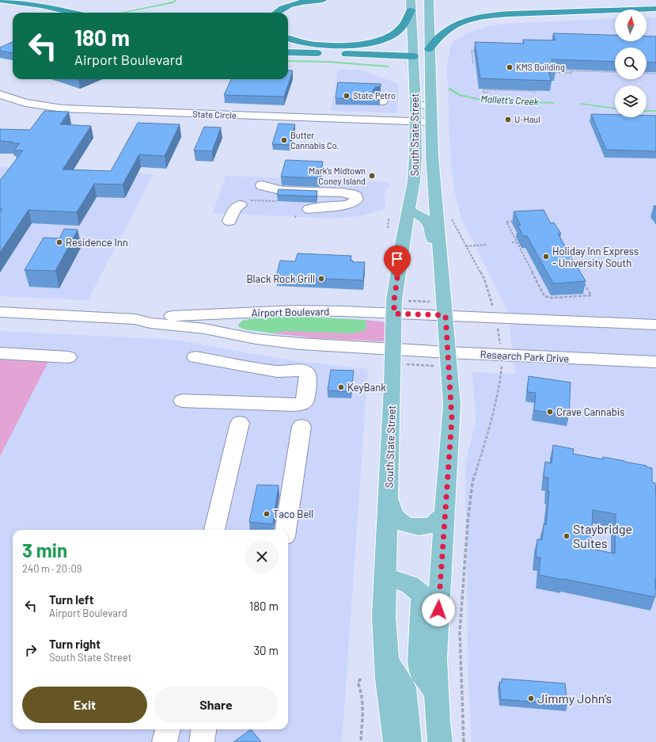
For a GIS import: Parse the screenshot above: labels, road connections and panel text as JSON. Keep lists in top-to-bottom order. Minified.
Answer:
{"streets":{"main road":["South State Street"],"street":["State Circle","Airport Boulevard","Research Park Drive"]},"crossings":[["State Circle","South State Street"],["South State Street","Airport Boulevard"],["South State Street","Research Park Drive"],["Airport Boulevard","Research Park Drive"]],"water":["Mallett's Creek"],"places":["KMS Building","State Petro","U-Haul","Butter Cannabis Co.","Mark's Midtown Coney Island","Residence Inn","Holiday Inn Express - University South","Black Rock Grill","KeyBank","Crave Cannabis","Taco Bell","Staybridge Suites","Jimmy John's"],"north":"top","page":{"turn":["180 m","Airport Boulevard"],"heading":["3 min","240 m · 20:09"],"list":[{"name":"Turn left","note":"Airport Boulevard","value":"180 m"},{"name":"Turn right","note":"South State Street","value":"30 m"}],"buttons":["Exit","Share"]}}
